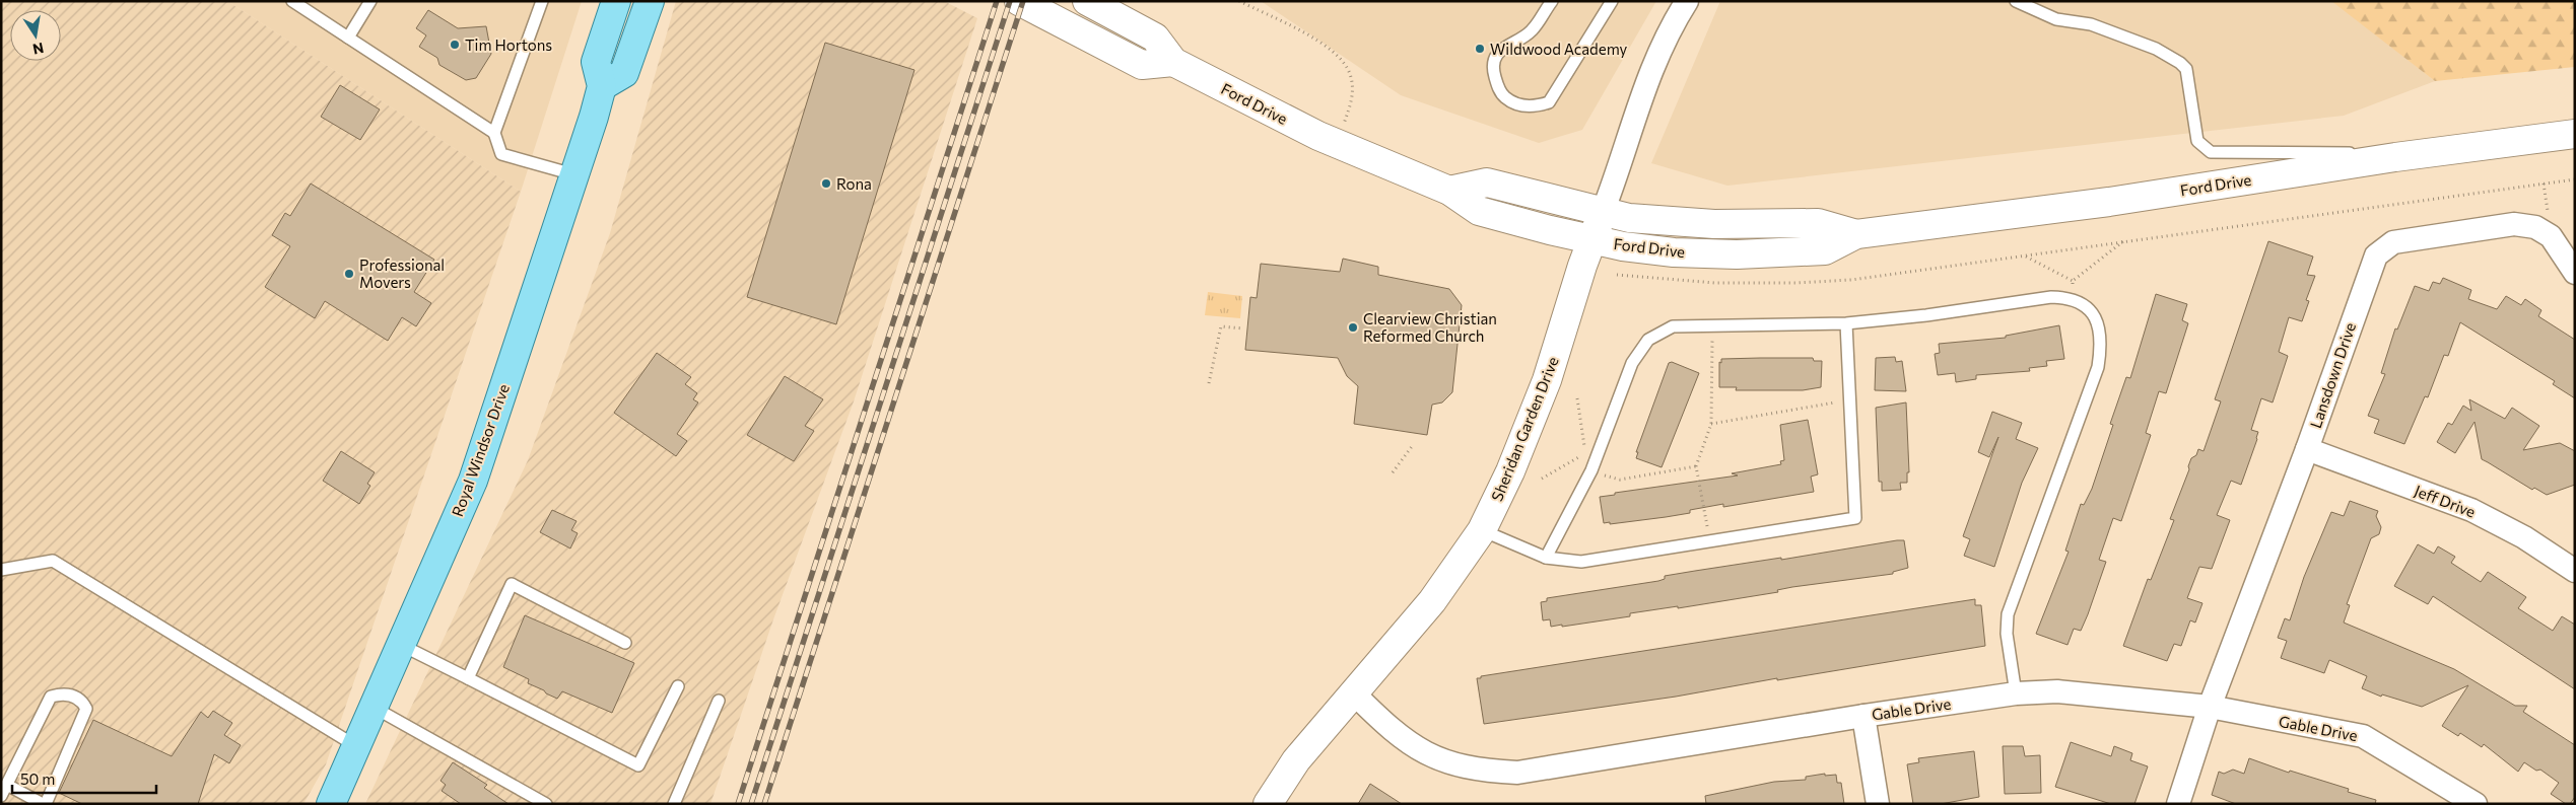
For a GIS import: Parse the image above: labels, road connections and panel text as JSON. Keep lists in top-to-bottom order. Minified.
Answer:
{"streets":{"main road":["Ford Drive","Sheridan Garden Drive","Royal Windsor Drive"],"street":["Lansdown Drive","Jeff Drive","Gable Drive"]},"crossings":[["Ford Drive","Sheridan Garden Drive"],["Lansdown Drive","Jeff Drive"],["Lansdown Drive","Gable Drive"],["Sheridan Garden Drive","Gable Drive"]],"places":["Tim Hortons","Wildwood Academy","Rona","Professional Movers","Clearview Christian Reformed Church"],"scale_bar":"50 m","north":"bottom"}
